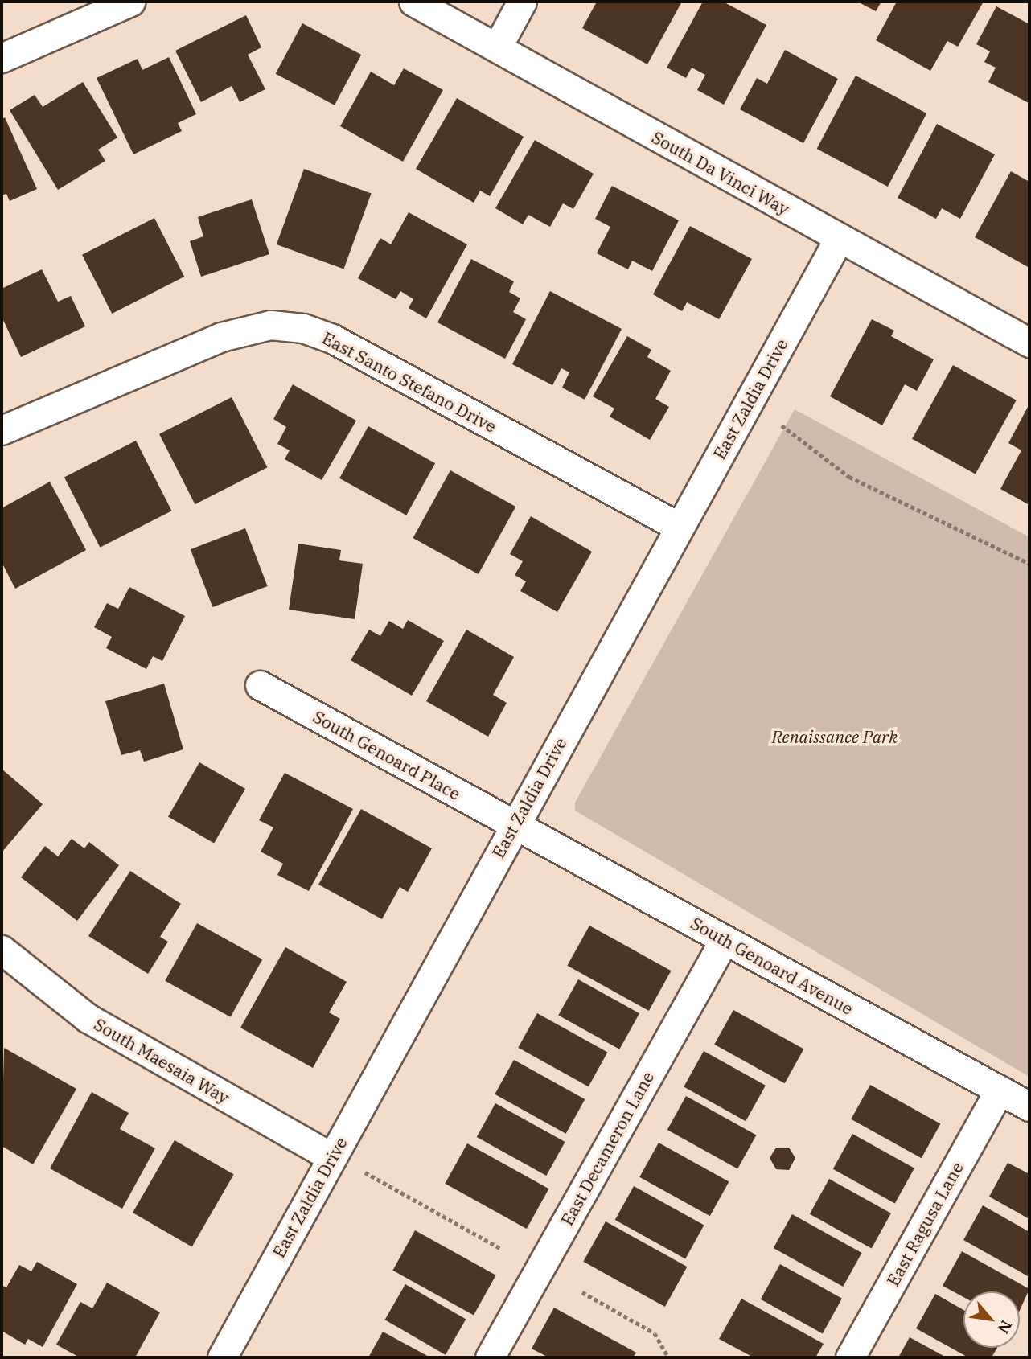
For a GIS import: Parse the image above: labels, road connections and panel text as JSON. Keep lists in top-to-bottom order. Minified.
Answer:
{"streets":{"street":["South Da Vinci Way","East Santo Stefano Drive","East Zaldia Drive","South Genoard Place","South Genoard Avenue","South Maesaia Way","East Decameron Lane","East Ragusa Lane"]},"crossings":[["South Da Vinci Way","East Zaldia Drive"],["East Santo Stefano Drive","East Zaldia Drive"],["East Zaldia Drive","South Genoard Place"],["East Zaldia Drive","South Genoard Avenue"],["East Zaldia Drive","South Maesaia Way"],["South Genoard Place","South Genoard Avenue"],["South Genoard Avenue","East Decameron Lane"],["South Genoard Avenue","East Ragusa Lane"]],"parks":["Renaissance Park"],"north":"bottom right"}
